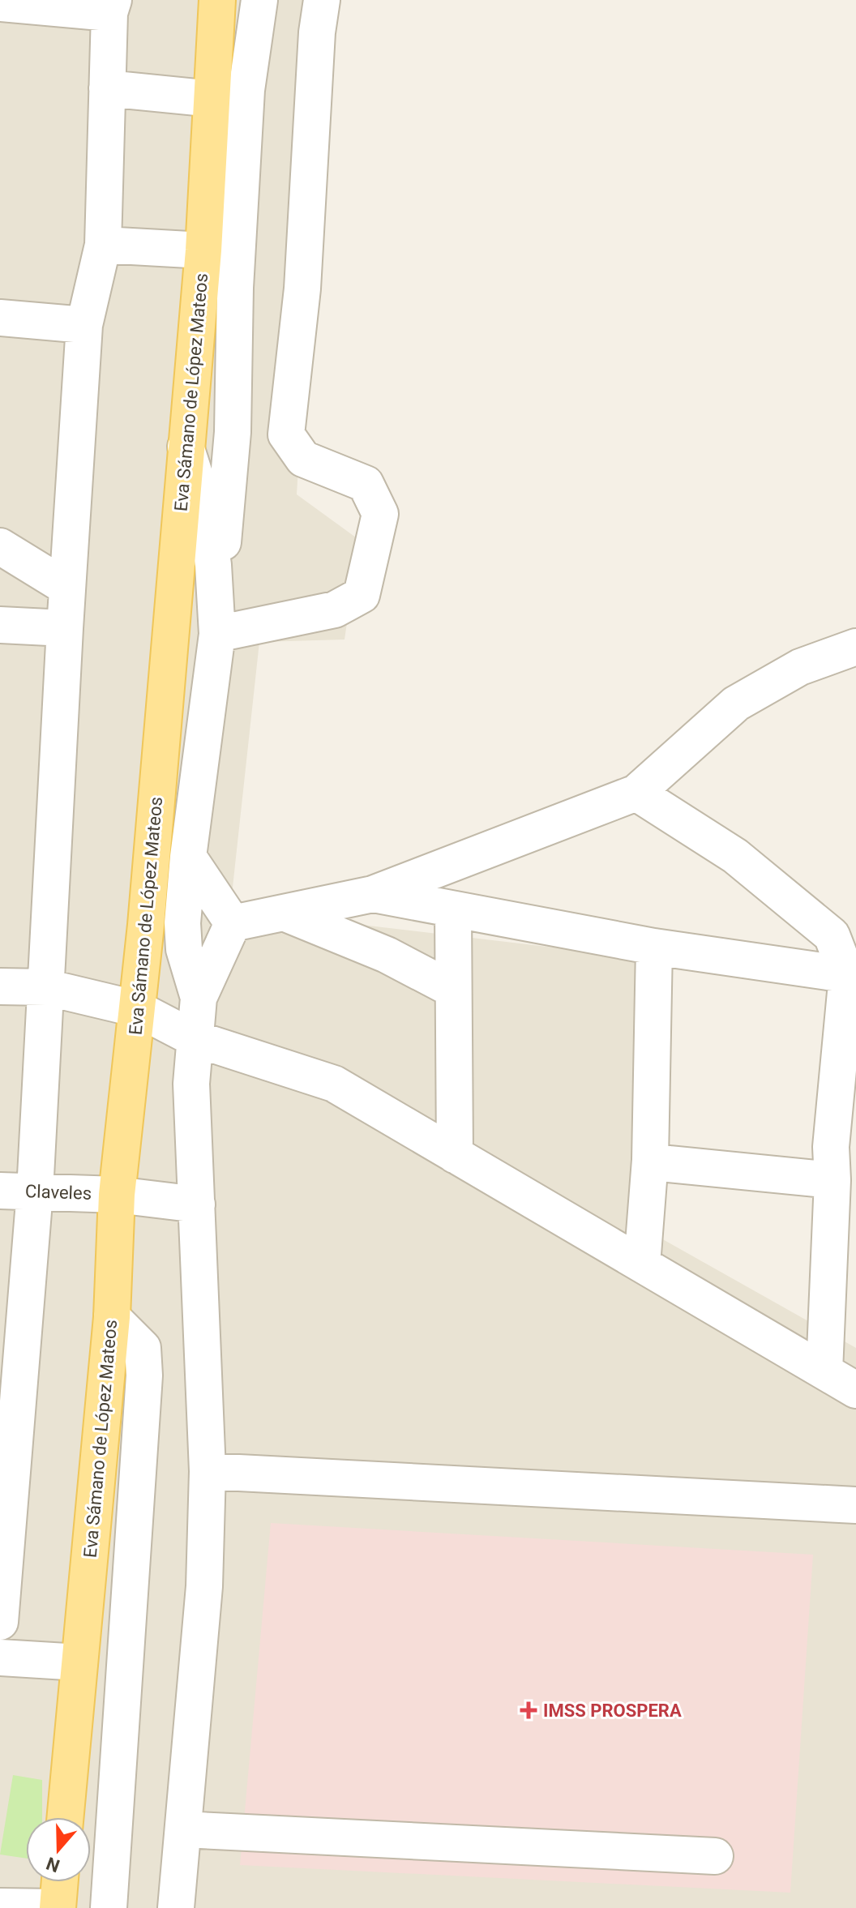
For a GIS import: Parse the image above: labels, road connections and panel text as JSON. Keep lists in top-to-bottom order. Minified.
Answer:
{"streets":{"main road":["Eva Sámano de López Mateos"],"street":["Claveles"]},"crossings":[["Eva Sámano de López Mateos","Claveles"]],"places":{"health":["IMSS PROSPERA"]},"north":"bottom"}
